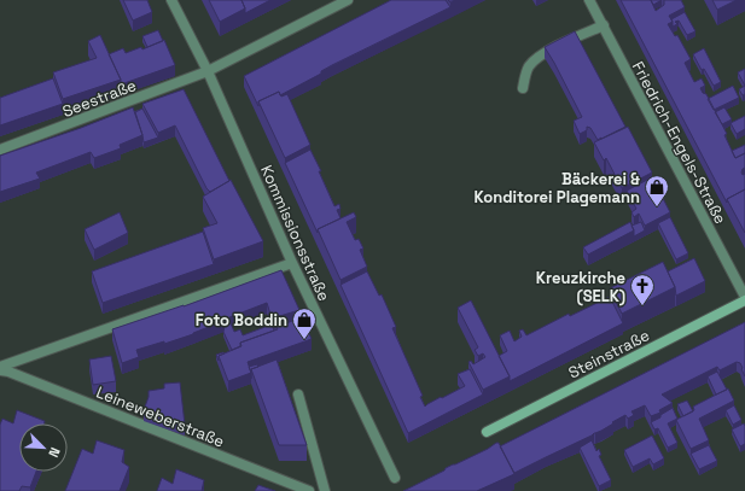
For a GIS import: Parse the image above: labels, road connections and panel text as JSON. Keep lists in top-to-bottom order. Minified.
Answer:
{"streets":{"main road":["Steinstraße"],"street":["Seestraße","Friedrich-Engels-Straße","Kommissionsstraße","Leineweberstraße"]},"crossings":[["Seestraße","Kommissionsstraße"],["Friedrich-Engels-Straße","Steinstraße"]],"places":{"shop":["Bäckerei & Konditorei Plagemann","Foto Boddin"],"church":["Kreuzkirche (SELK)"]},"north":"bottom right"}
